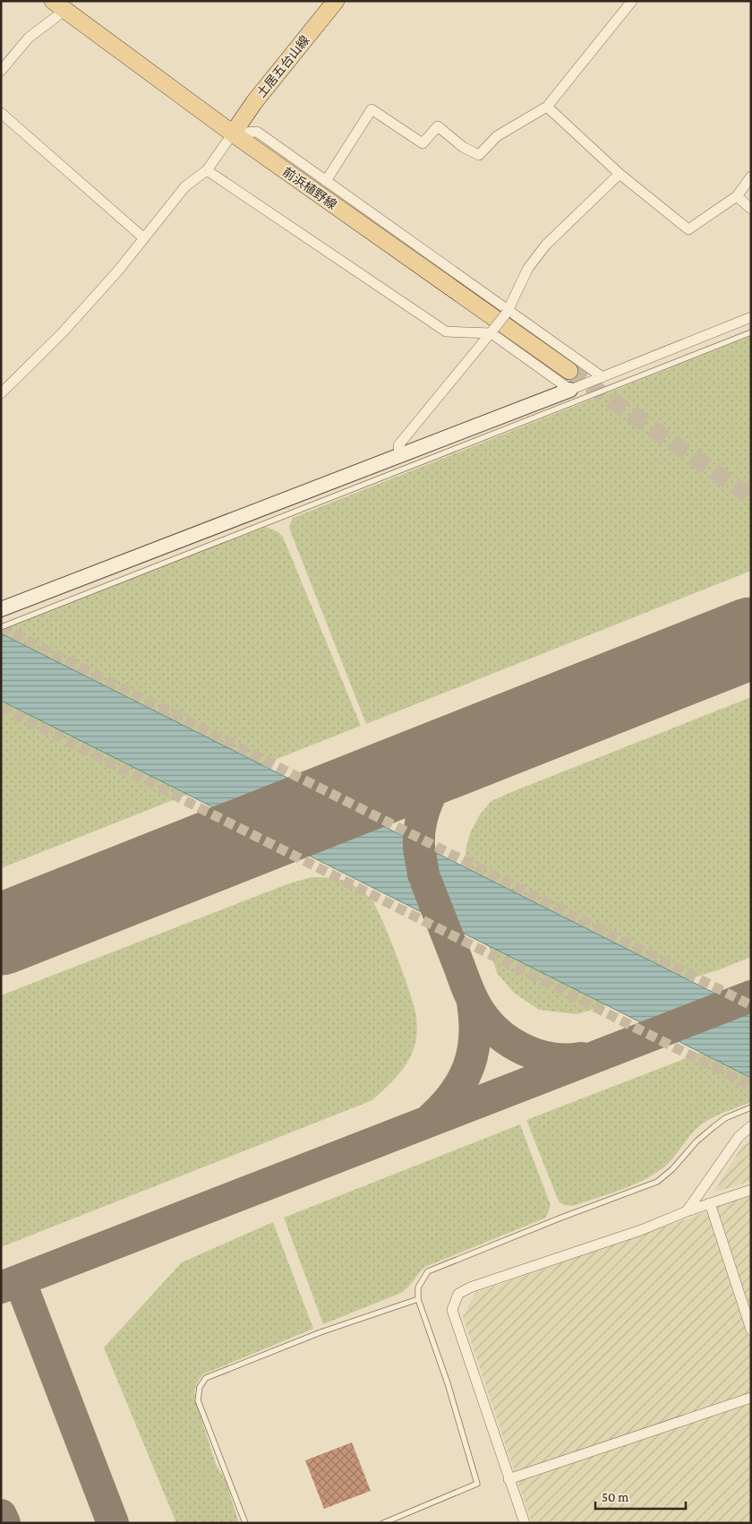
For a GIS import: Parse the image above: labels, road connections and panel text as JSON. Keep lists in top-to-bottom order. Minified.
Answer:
{"streets":{"main road":["土居五台山線","前浜植野線"]},"crossings":[["土居五台山線","前浜植野線"]],"scale_bar":"50 m"}
